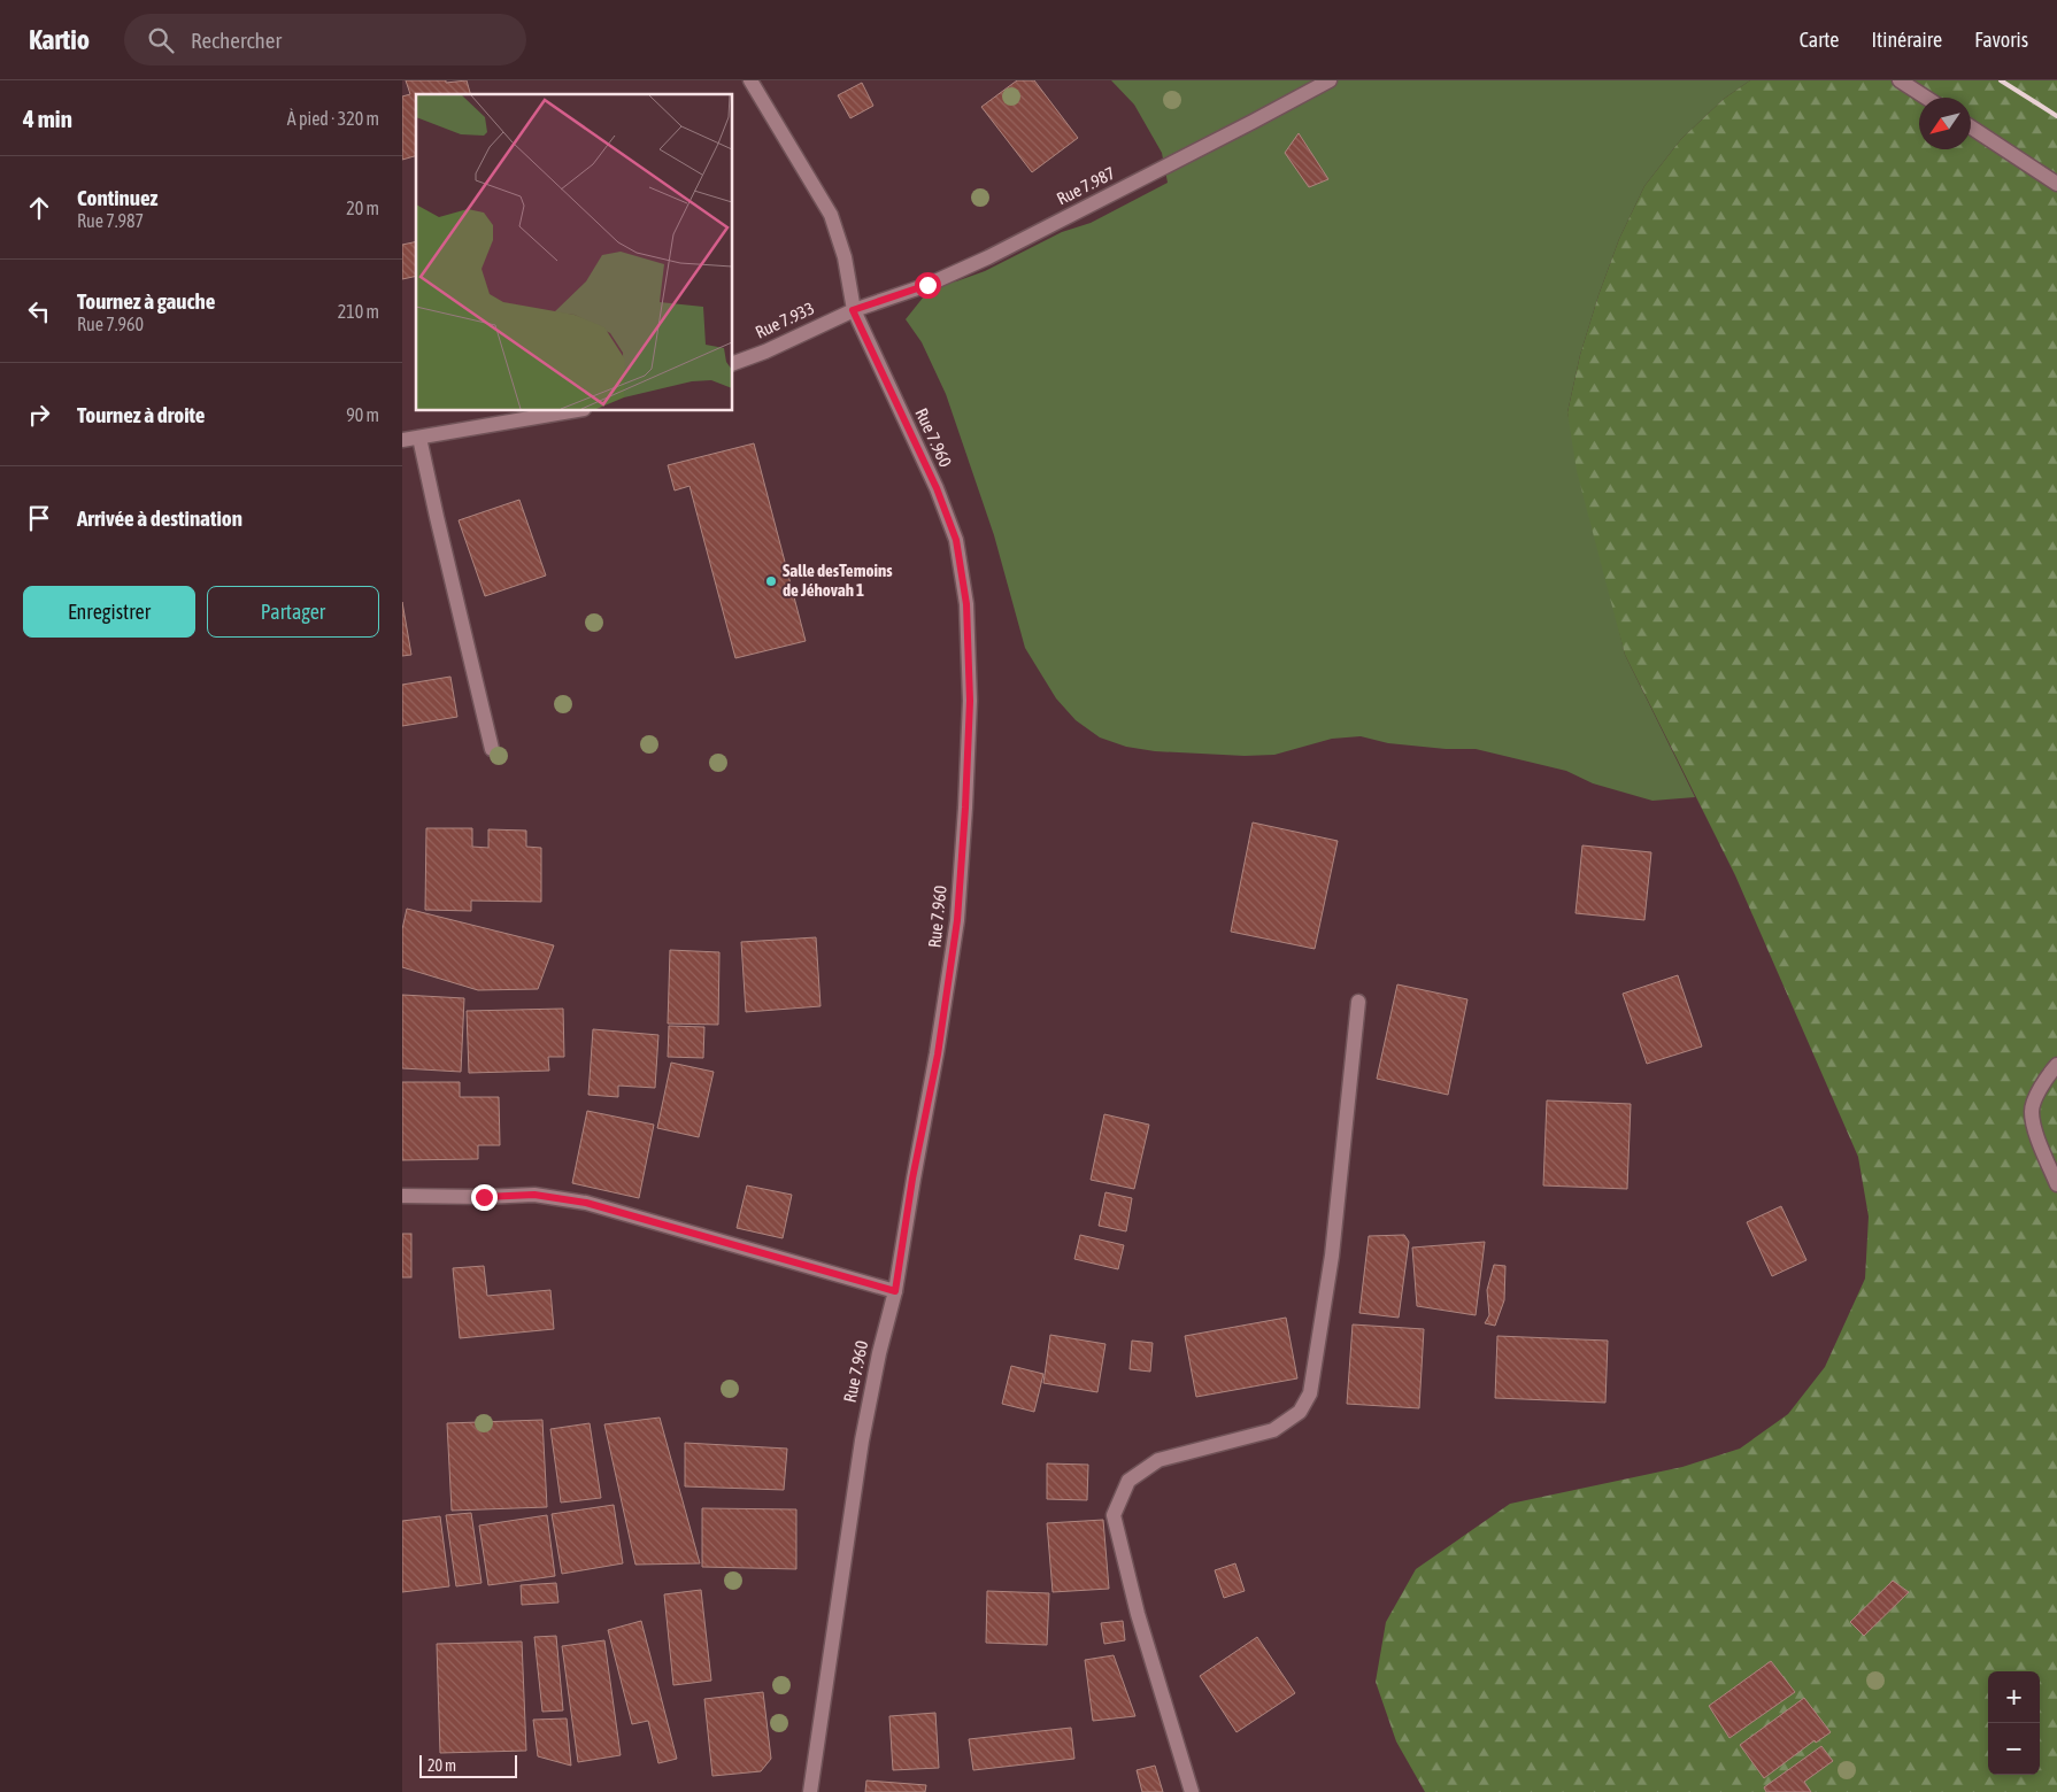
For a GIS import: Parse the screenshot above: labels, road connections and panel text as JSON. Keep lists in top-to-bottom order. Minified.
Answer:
{"streets":{"street":["Rue 7.987","Rue 7.933","Rue 7.960"]},"crossings":[["Rue 7.987","Rue 7.933"],["Rue 7.987","Rue 7.960"],["Rue 7.933","Rue 7.960"]],"places":["Salle desTemoins de Jéhovah 1"],"scale_bar":"20 m","north":"bottom left","page":{"header":"Kartio","search":"Rechercher","nav":["Carte","Itinéraire","Favoris"],"heading":["4 min","À pied · 320 m"],"list":[["Continuez","Rue 7.987","20 m"],["Tournez à gauche","Rue 7.960","210 m"],["Tournez à droite","90 m"],"Arrivée à destination"],"buttons":["Enregistrer","Partager"],"map_buttons":["+","−"],"scale":"20 m"}}
